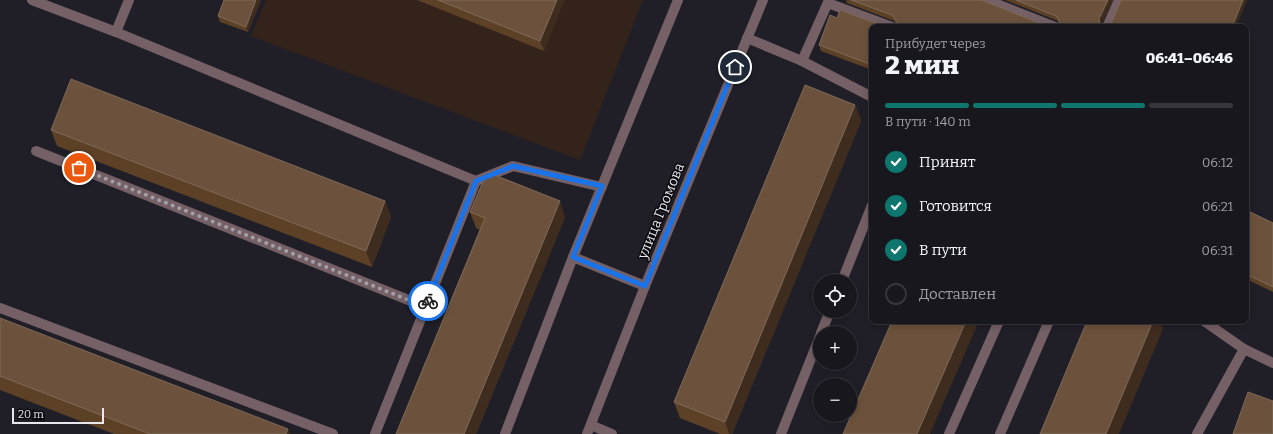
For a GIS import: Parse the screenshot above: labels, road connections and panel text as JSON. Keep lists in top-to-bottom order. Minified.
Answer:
{"streets":{"street":["улица Громова"]},"scale_bar":"20 m","page":{"heading":["2 мин","Прибудет через","06:41–06:46"],"bar":"В пути · 140 m","list":[["Принят","06:12"],["Готовится","06:21"],["В пути","06:31"],"Доставлен"],"map_buttons":["+","−"],"scale":"20 m"}}
